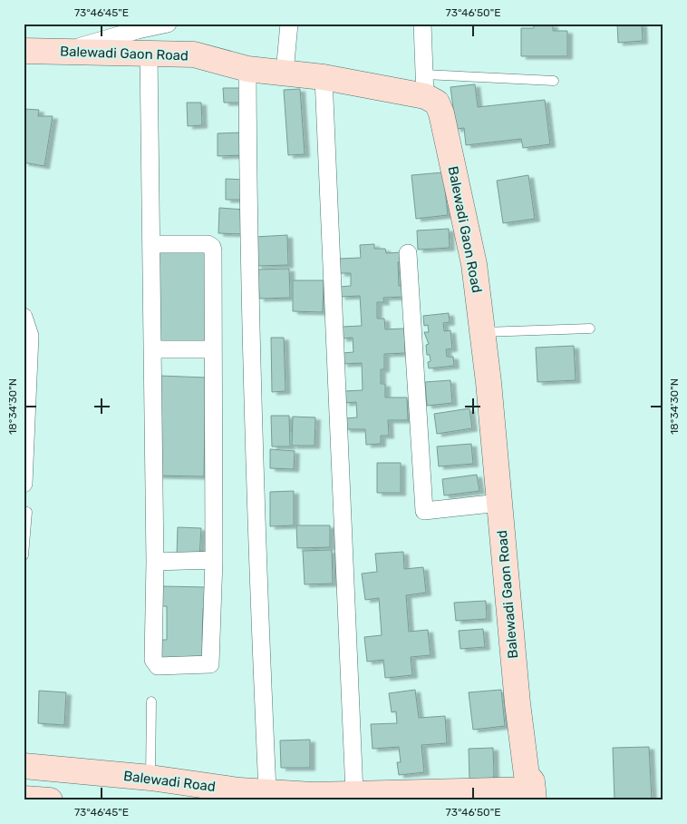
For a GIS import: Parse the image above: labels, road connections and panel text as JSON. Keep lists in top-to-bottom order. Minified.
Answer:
{"streets":{"street":["Balewadi Gaon Road","Balewadi Road"]},"crossings":[["Balewadi Gaon Road","Balewadi Road"]],"coordinates":["73°46'45\"E","73°46'50\"E","18°34'30\"N"]}
